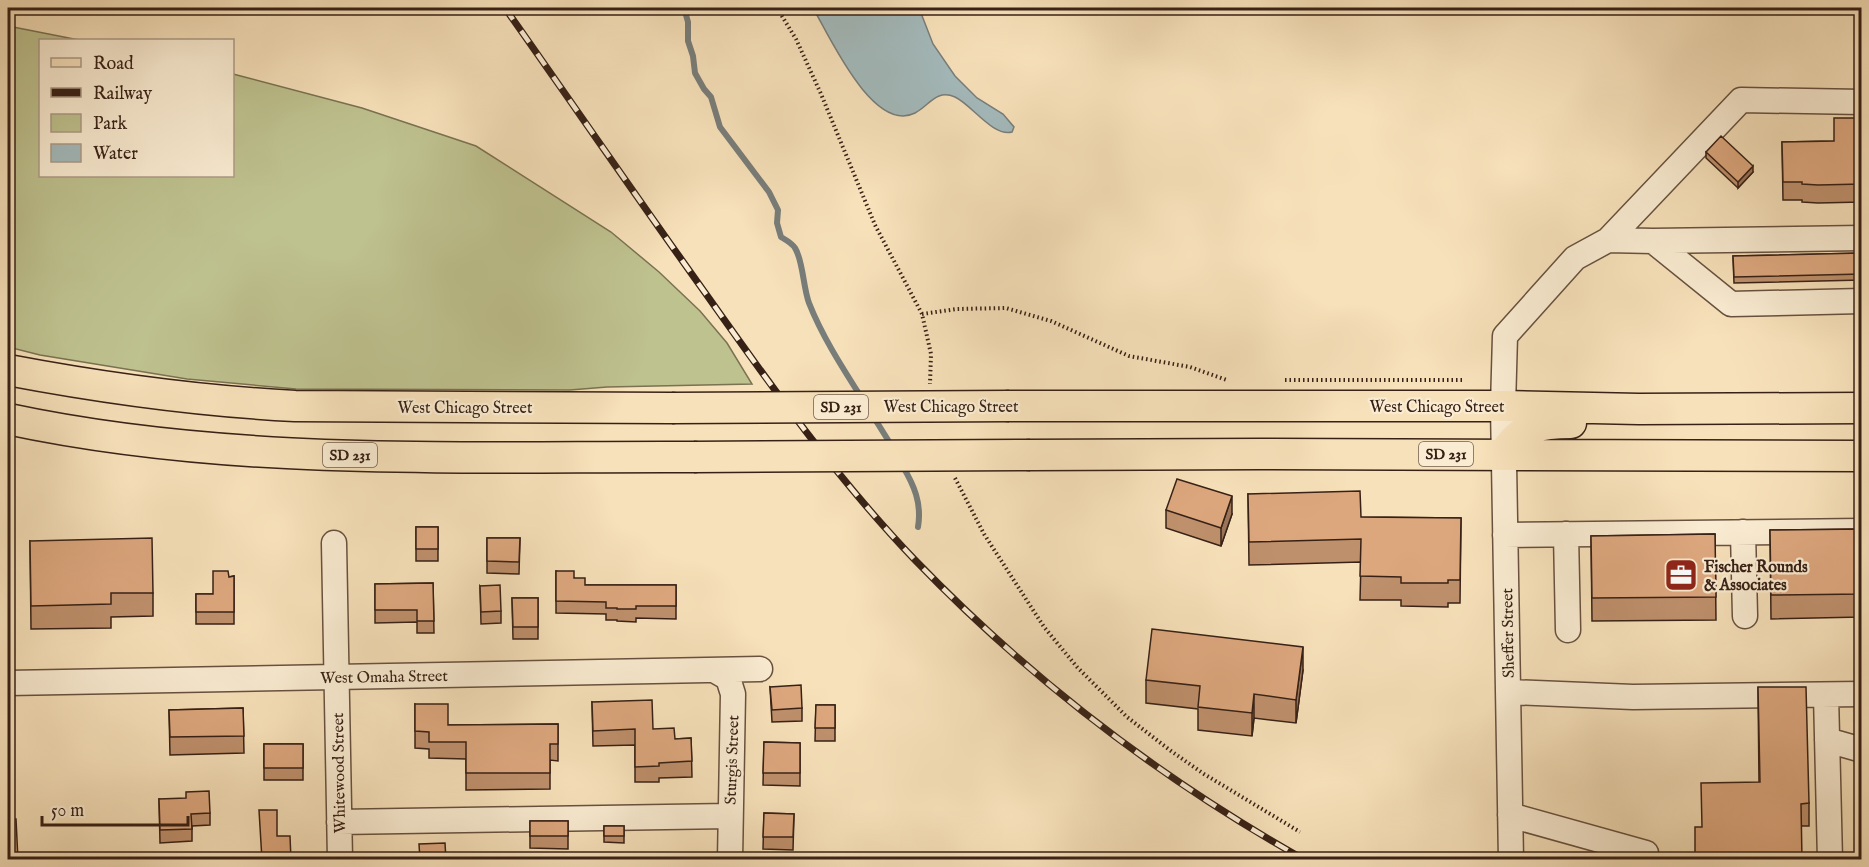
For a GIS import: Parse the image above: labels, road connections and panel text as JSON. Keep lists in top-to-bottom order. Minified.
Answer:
{"streets":{"main road":["West Chicago Street","SD 231"],"street":["Sheffer Street","West Omaha Street","Sturgis Street","Whitewood Street"]},"crossings":[["West Chicago Street","Sheffer Street"],["SD 231","Sheffer Street"],["West Omaha Street","Sturgis Street"],["West Omaha Street","Whitewood Street"]],"places":{"office":["Fischer Rounds & Associates"]},"legend":["Road","Railway","Park","Water"],"scale_bar":"50 m"}
